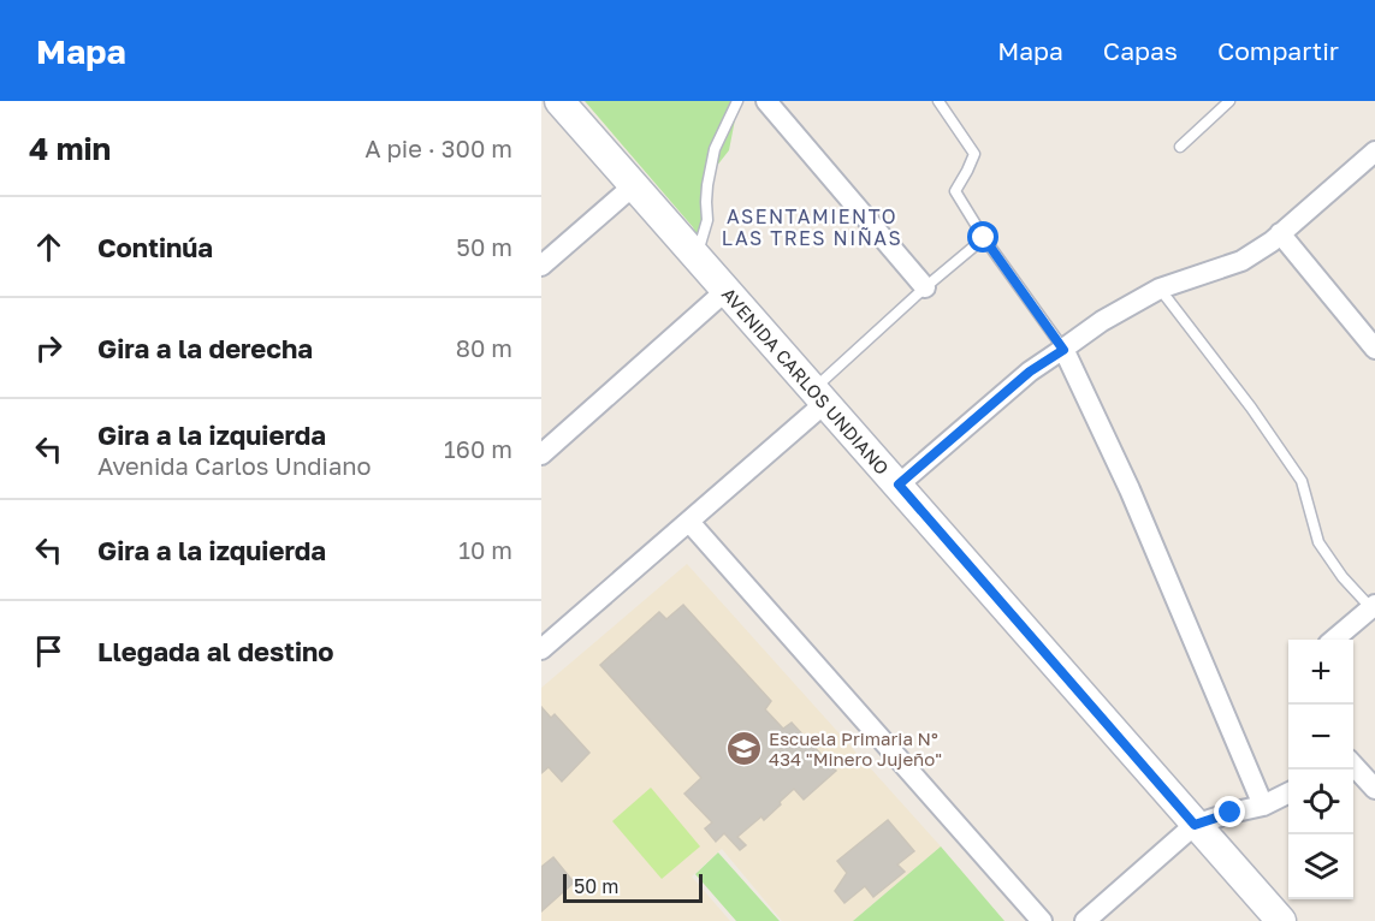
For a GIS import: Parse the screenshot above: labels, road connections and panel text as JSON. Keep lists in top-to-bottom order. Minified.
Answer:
{"streets":{"street":["AVENIDA CARLOS UNDIANO"]},"districts":["ASENTAMIENTO LAS TRES NIÑAS"],"places":{"school or university":["Escuela Primaria N° 434 \"Minero Jujeño\""]},"scale_bar":"50 m","page":{"header":"Mapa","nav":["Mapa","Capas","Compartir"],"heading":["4 min","A pie · 300 m"],"list":[["Continúa","50 m"],["Gira a la derecha","80 m"],["Gira a la izquierda","Avenida Carlos Undiano","160 m"],["Gira a la izquierda","10 m"],"Llegada al destino"],"map_buttons":["+","−"],"scale":"50 m"}}
